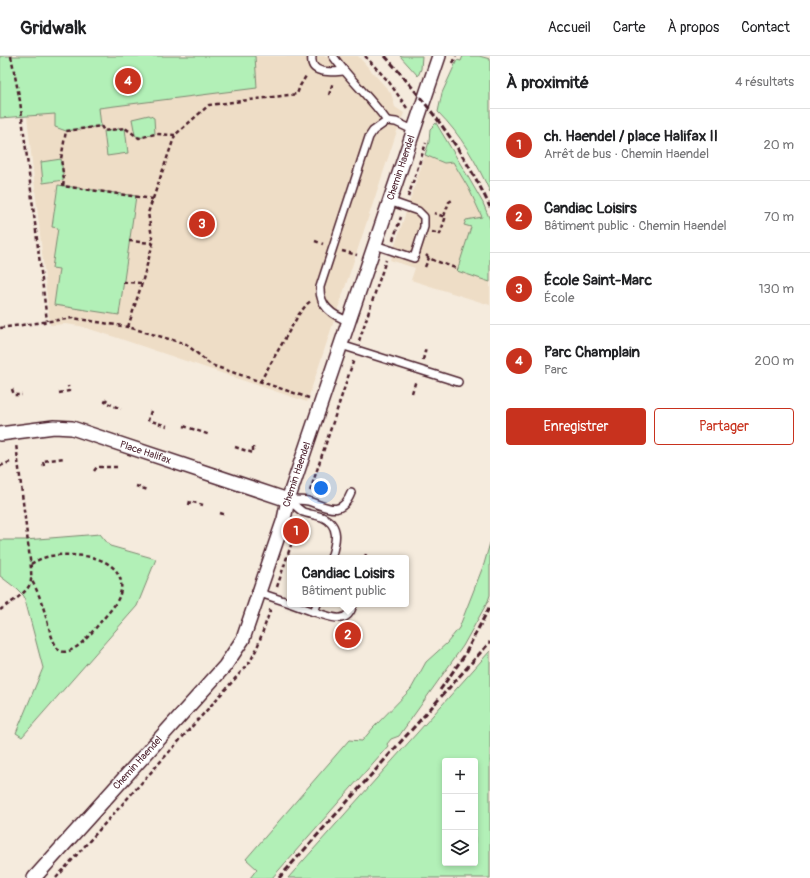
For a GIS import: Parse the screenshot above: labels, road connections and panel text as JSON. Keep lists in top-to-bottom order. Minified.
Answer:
{"streets":{"street":["Chemin Haendel","Place Halifax"]},"crossings":[["Chemin Haendel","Place Halifax"]],"page":{"header":"Gridwalk","nav":["Accueil","Carte","À propos","Contact"],"heading":["À proximité","4 résultats"],"pins":["4","3","1","2"],"list":[{"mark":"1","name":"ch. Haendel / place Halifax II","note":"Arrêt de bus · Chemin Haendel","value":"20 m"},{"mark":"2","name":"Candiac Loisirs","note":"Bâtiment public · Chemin Haendel","value":"70 m"},{"mark":"3","name":"École Saint-Marc","note":"École","value":"130 m"},{"mark":"4","name":"Parc Champlain","note":"Parc","value":"200 m"}],"buttons":["Enregistrer","Partager"],"popup":["Candiac Loisirs","Bâtiment public"],"map_buttons":["+","−"]}}
